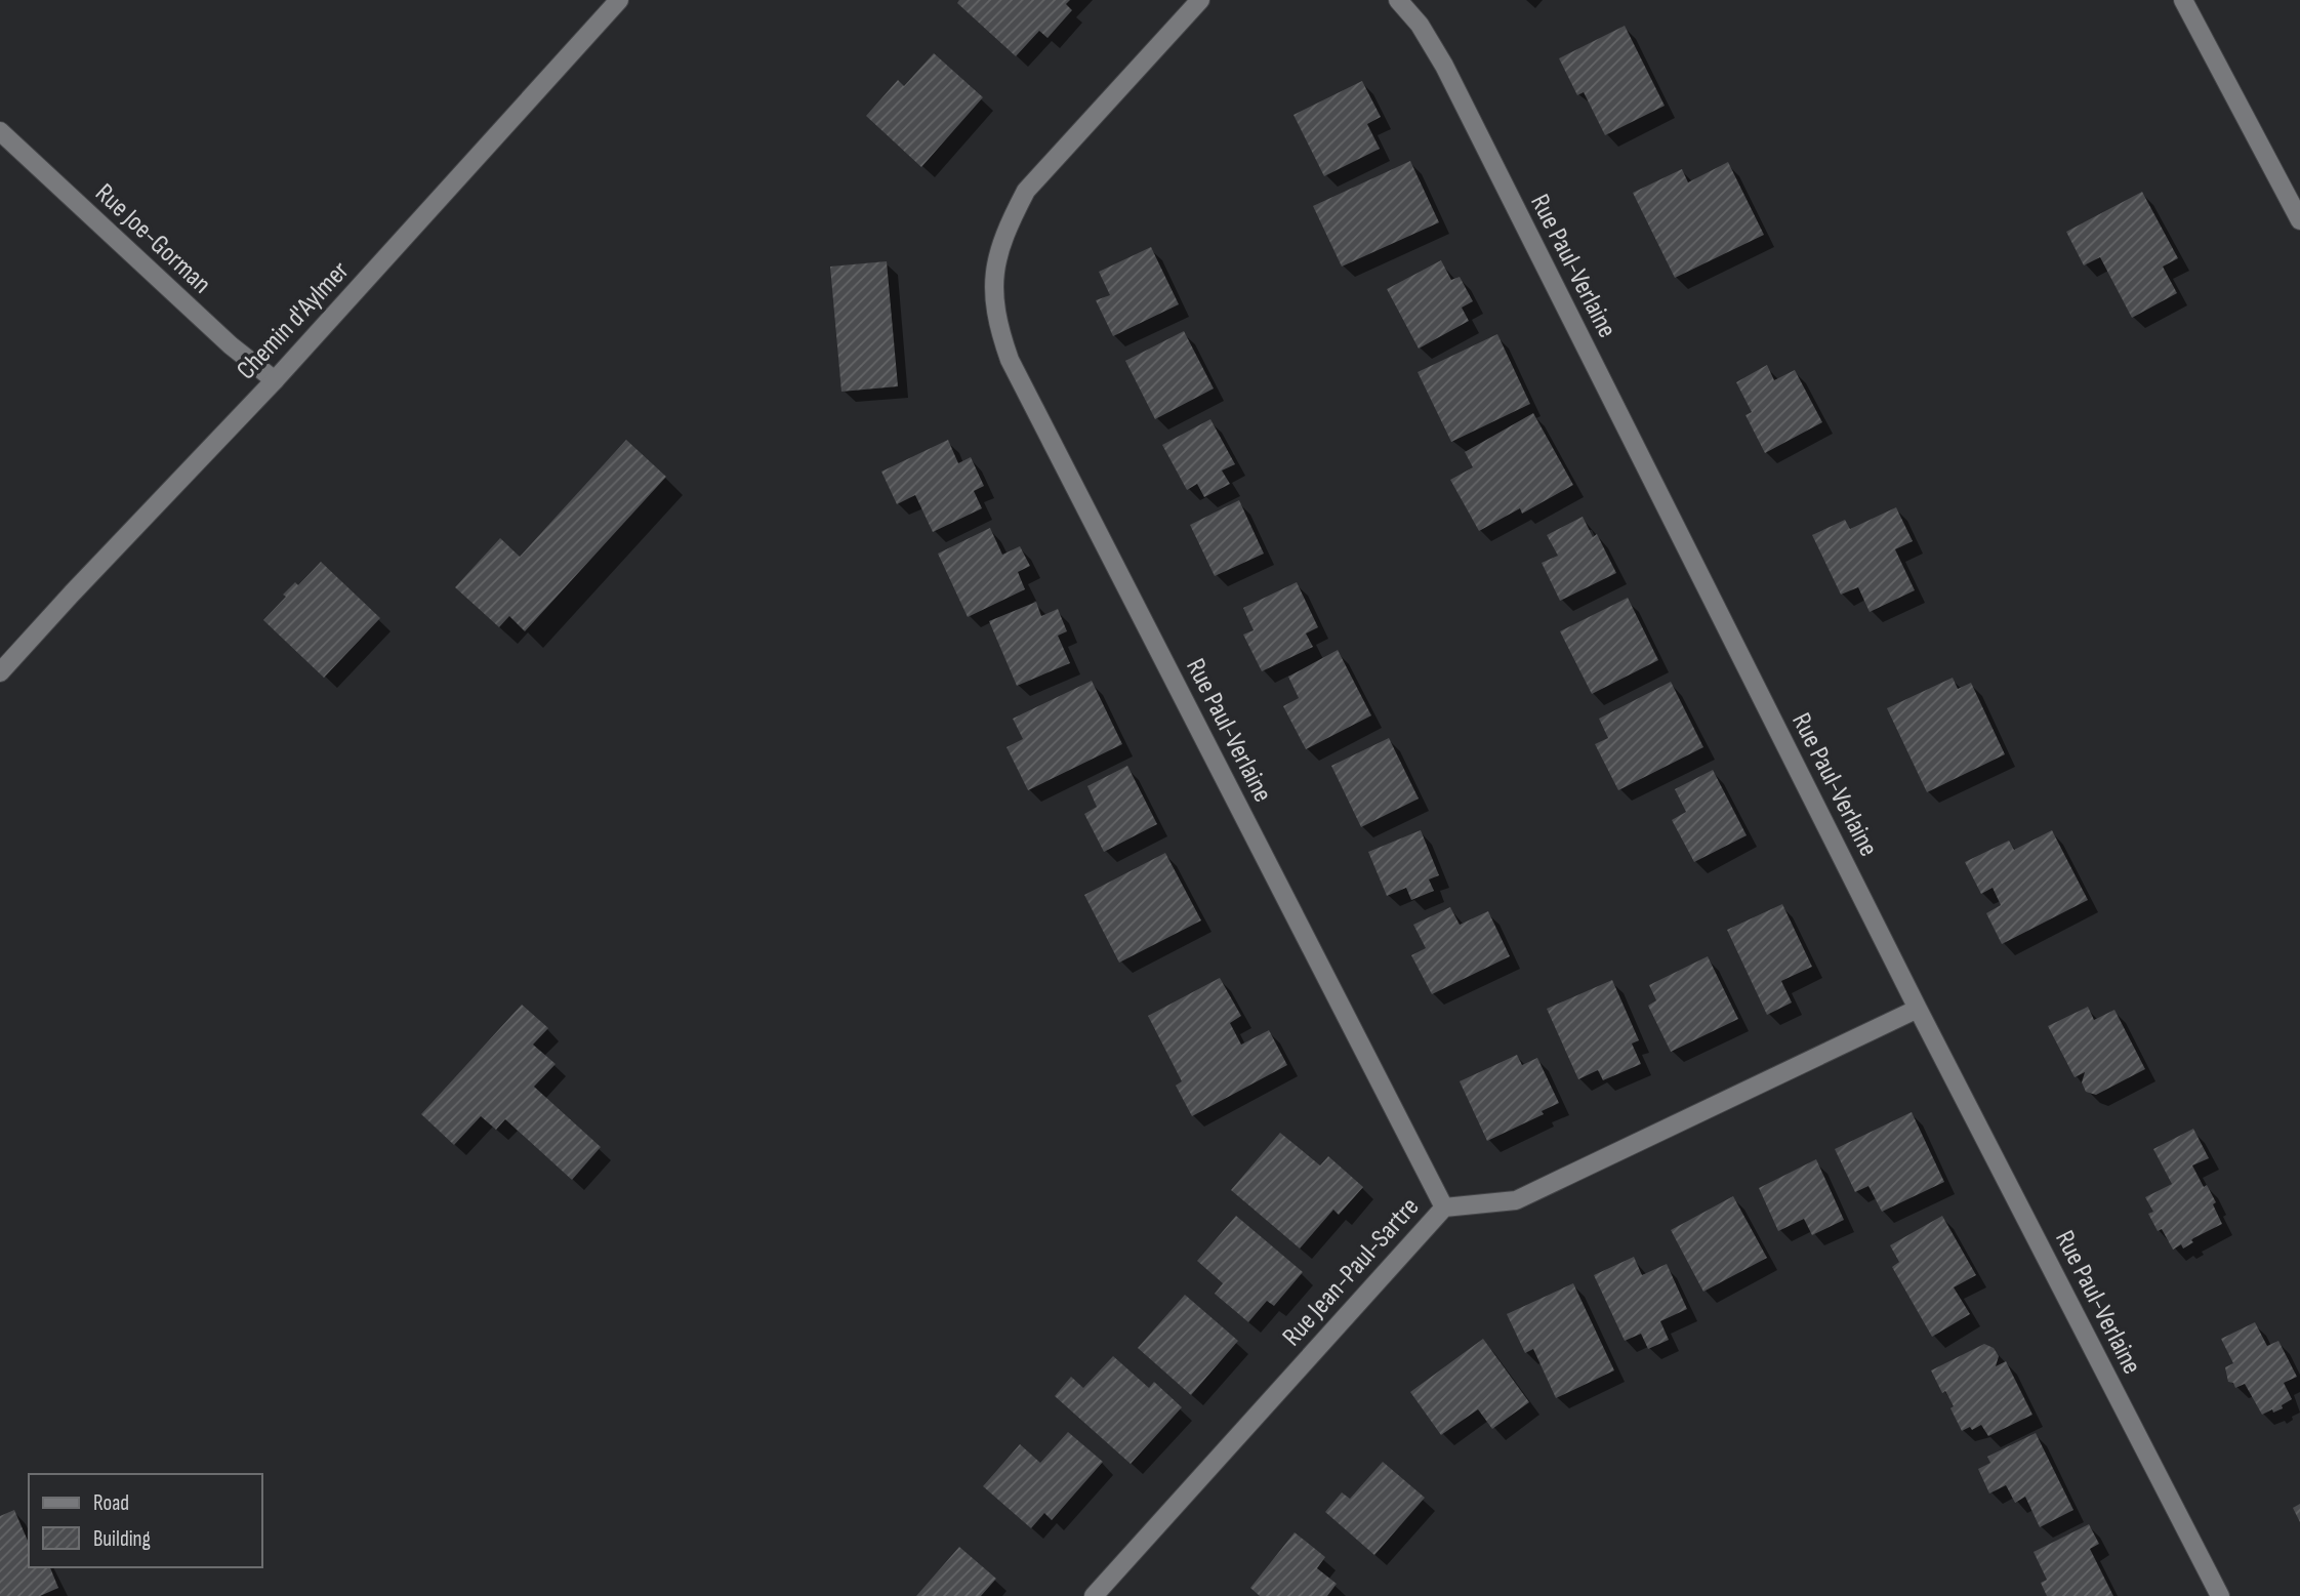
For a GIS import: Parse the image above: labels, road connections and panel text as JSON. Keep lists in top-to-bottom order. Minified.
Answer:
{"streets":{"street":["Rue Joe-Gorman","Rue Paul-Verlaine","Chemin d'Aylmer","Rue Jean-Paul-Sartre"]},"crossings":[["Rue Joe-Gorman","Chemin d'Aylmer"],["Rue Paul-Verlaine","Rue Jean-Paul-Sartre"]],"legend":["Road","Building"]}
